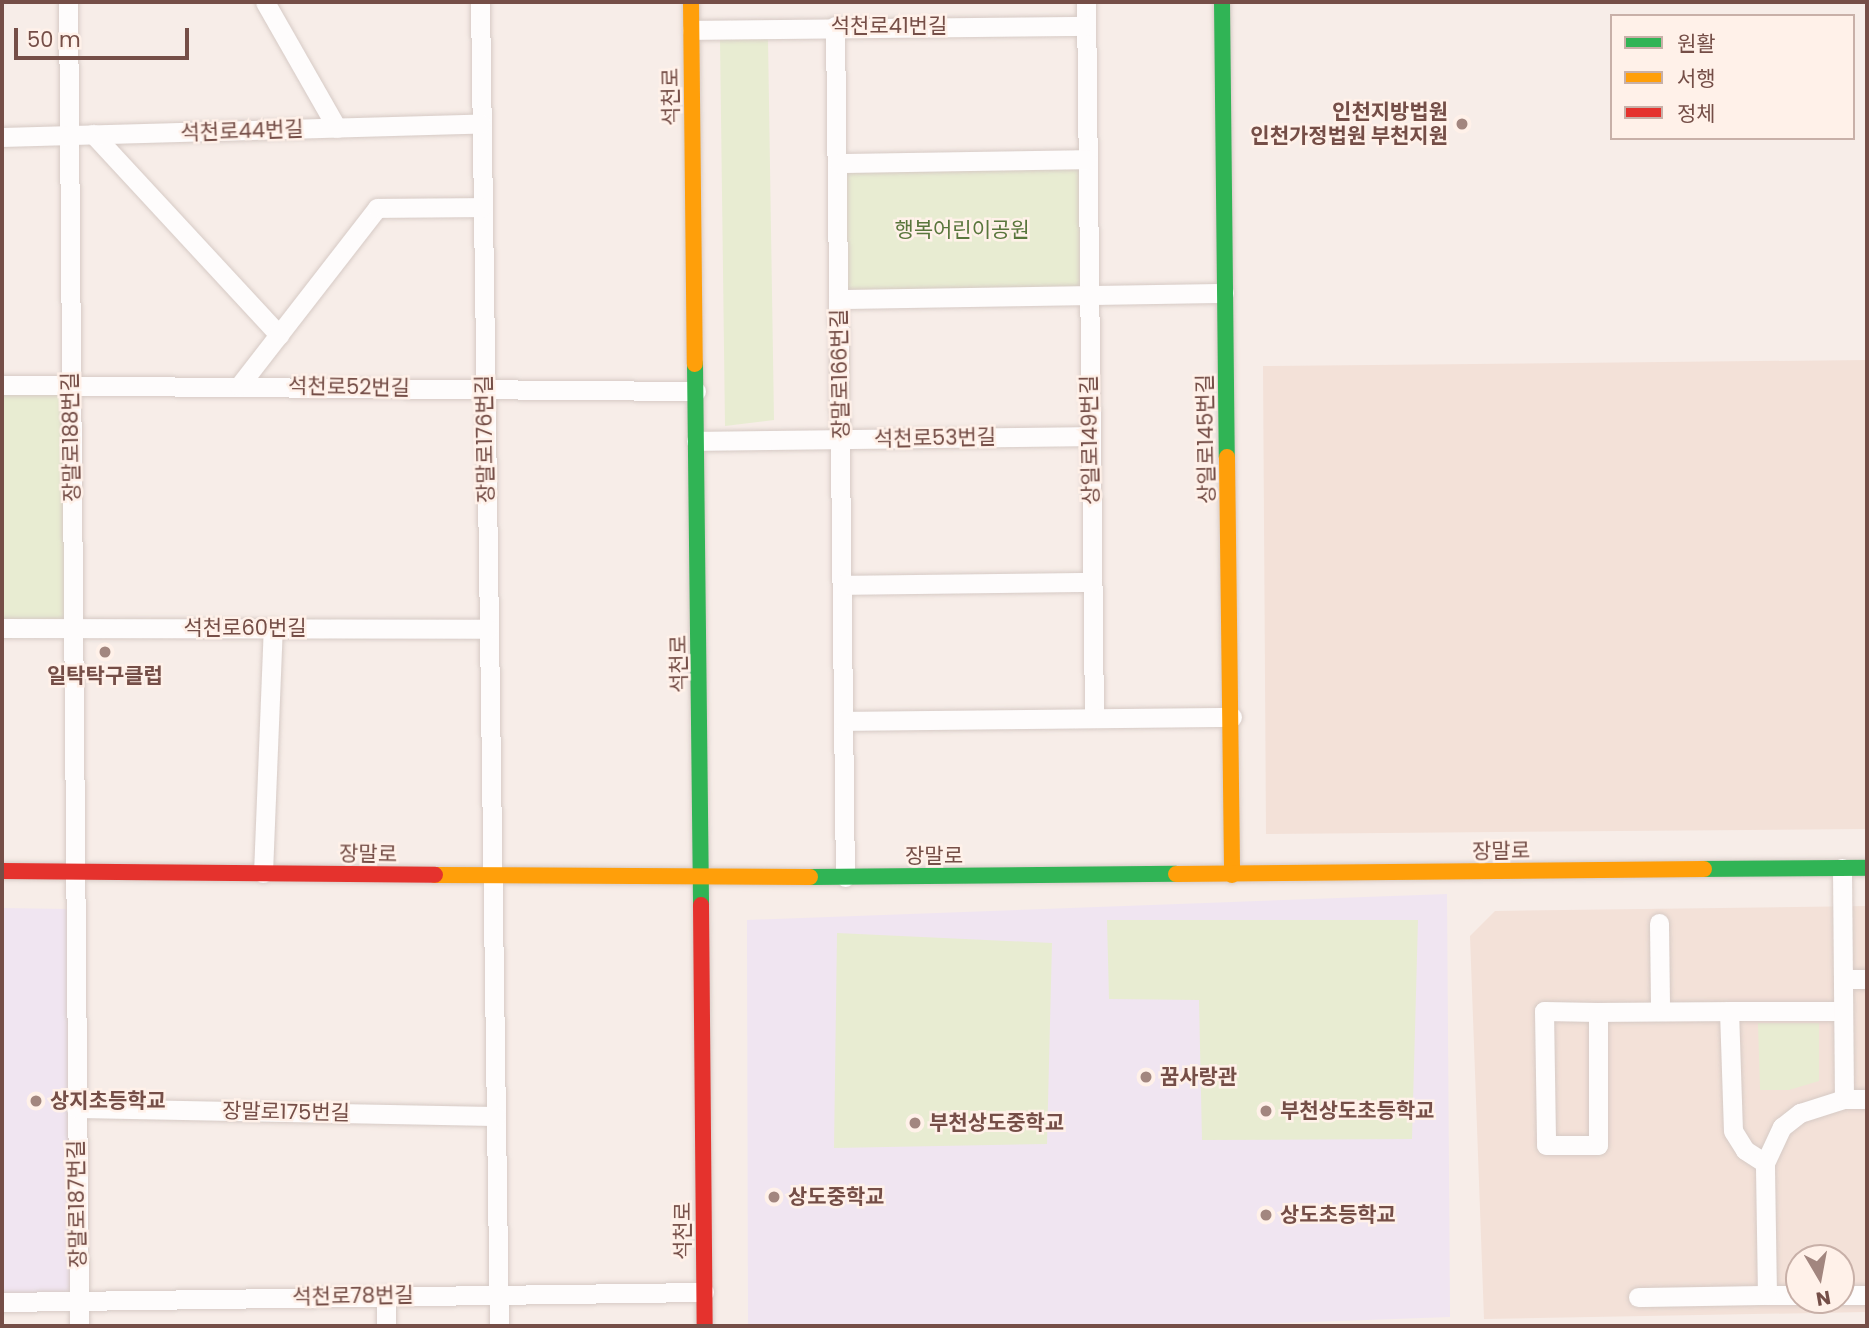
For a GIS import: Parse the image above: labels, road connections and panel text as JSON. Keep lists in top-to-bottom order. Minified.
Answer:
{"streets":{"street":["석천로41번길","석천로","석천로44번길","장말로166번길","석천로52번길","장말로188번길","석천로53번길","장말로176번길","상일로145번길","상일로149번길","석천로60번길","장말로","장말로175번길","장말로187번길","석천로78번길"]},"crossings":[["석천로41번길","석천로"],["석천로41번길","장말로166번길"],["석천로41번길","상일로149번길"],["석천로","석천로52번길"],["석천로","석천로53번길"],["석천로","장말로"],["석천로","석천로78번길"],["석천로44번길","장말로188번길"],["석천로44번길","장말로176번길"],["장말로166번길","석천로53번길"],["장말로166번길","장말로"],["석천로52번길","장말로188번길"],["석천로52번길","장말로176번길"],["장말로188번길","석천로60번길"],["장말로188번길","장말로"],["장말로188번길","장말로187번길"],["석천로53번길","상일로149번길"],["장말로176번길","석천로60번길"],["장말로176번길","장말로"],["상일로145번길","장말로"],["장말로","장말로187번길"],["장말로175번길","장말로187번길"],["장말로187번길","석천로78번길"]],"parks":["행복어린이공원"],"places":["인천지방법원 인천가정법원 부천지원","일탁탁구클럽","꿈사랑관","상지초등학교","부천상도초등학교","부천상도중학교","상도중학교","상도초등학교"],"legend":["원활","서행","정체"],"scale_bar":"50 m","north":"bottom"}
